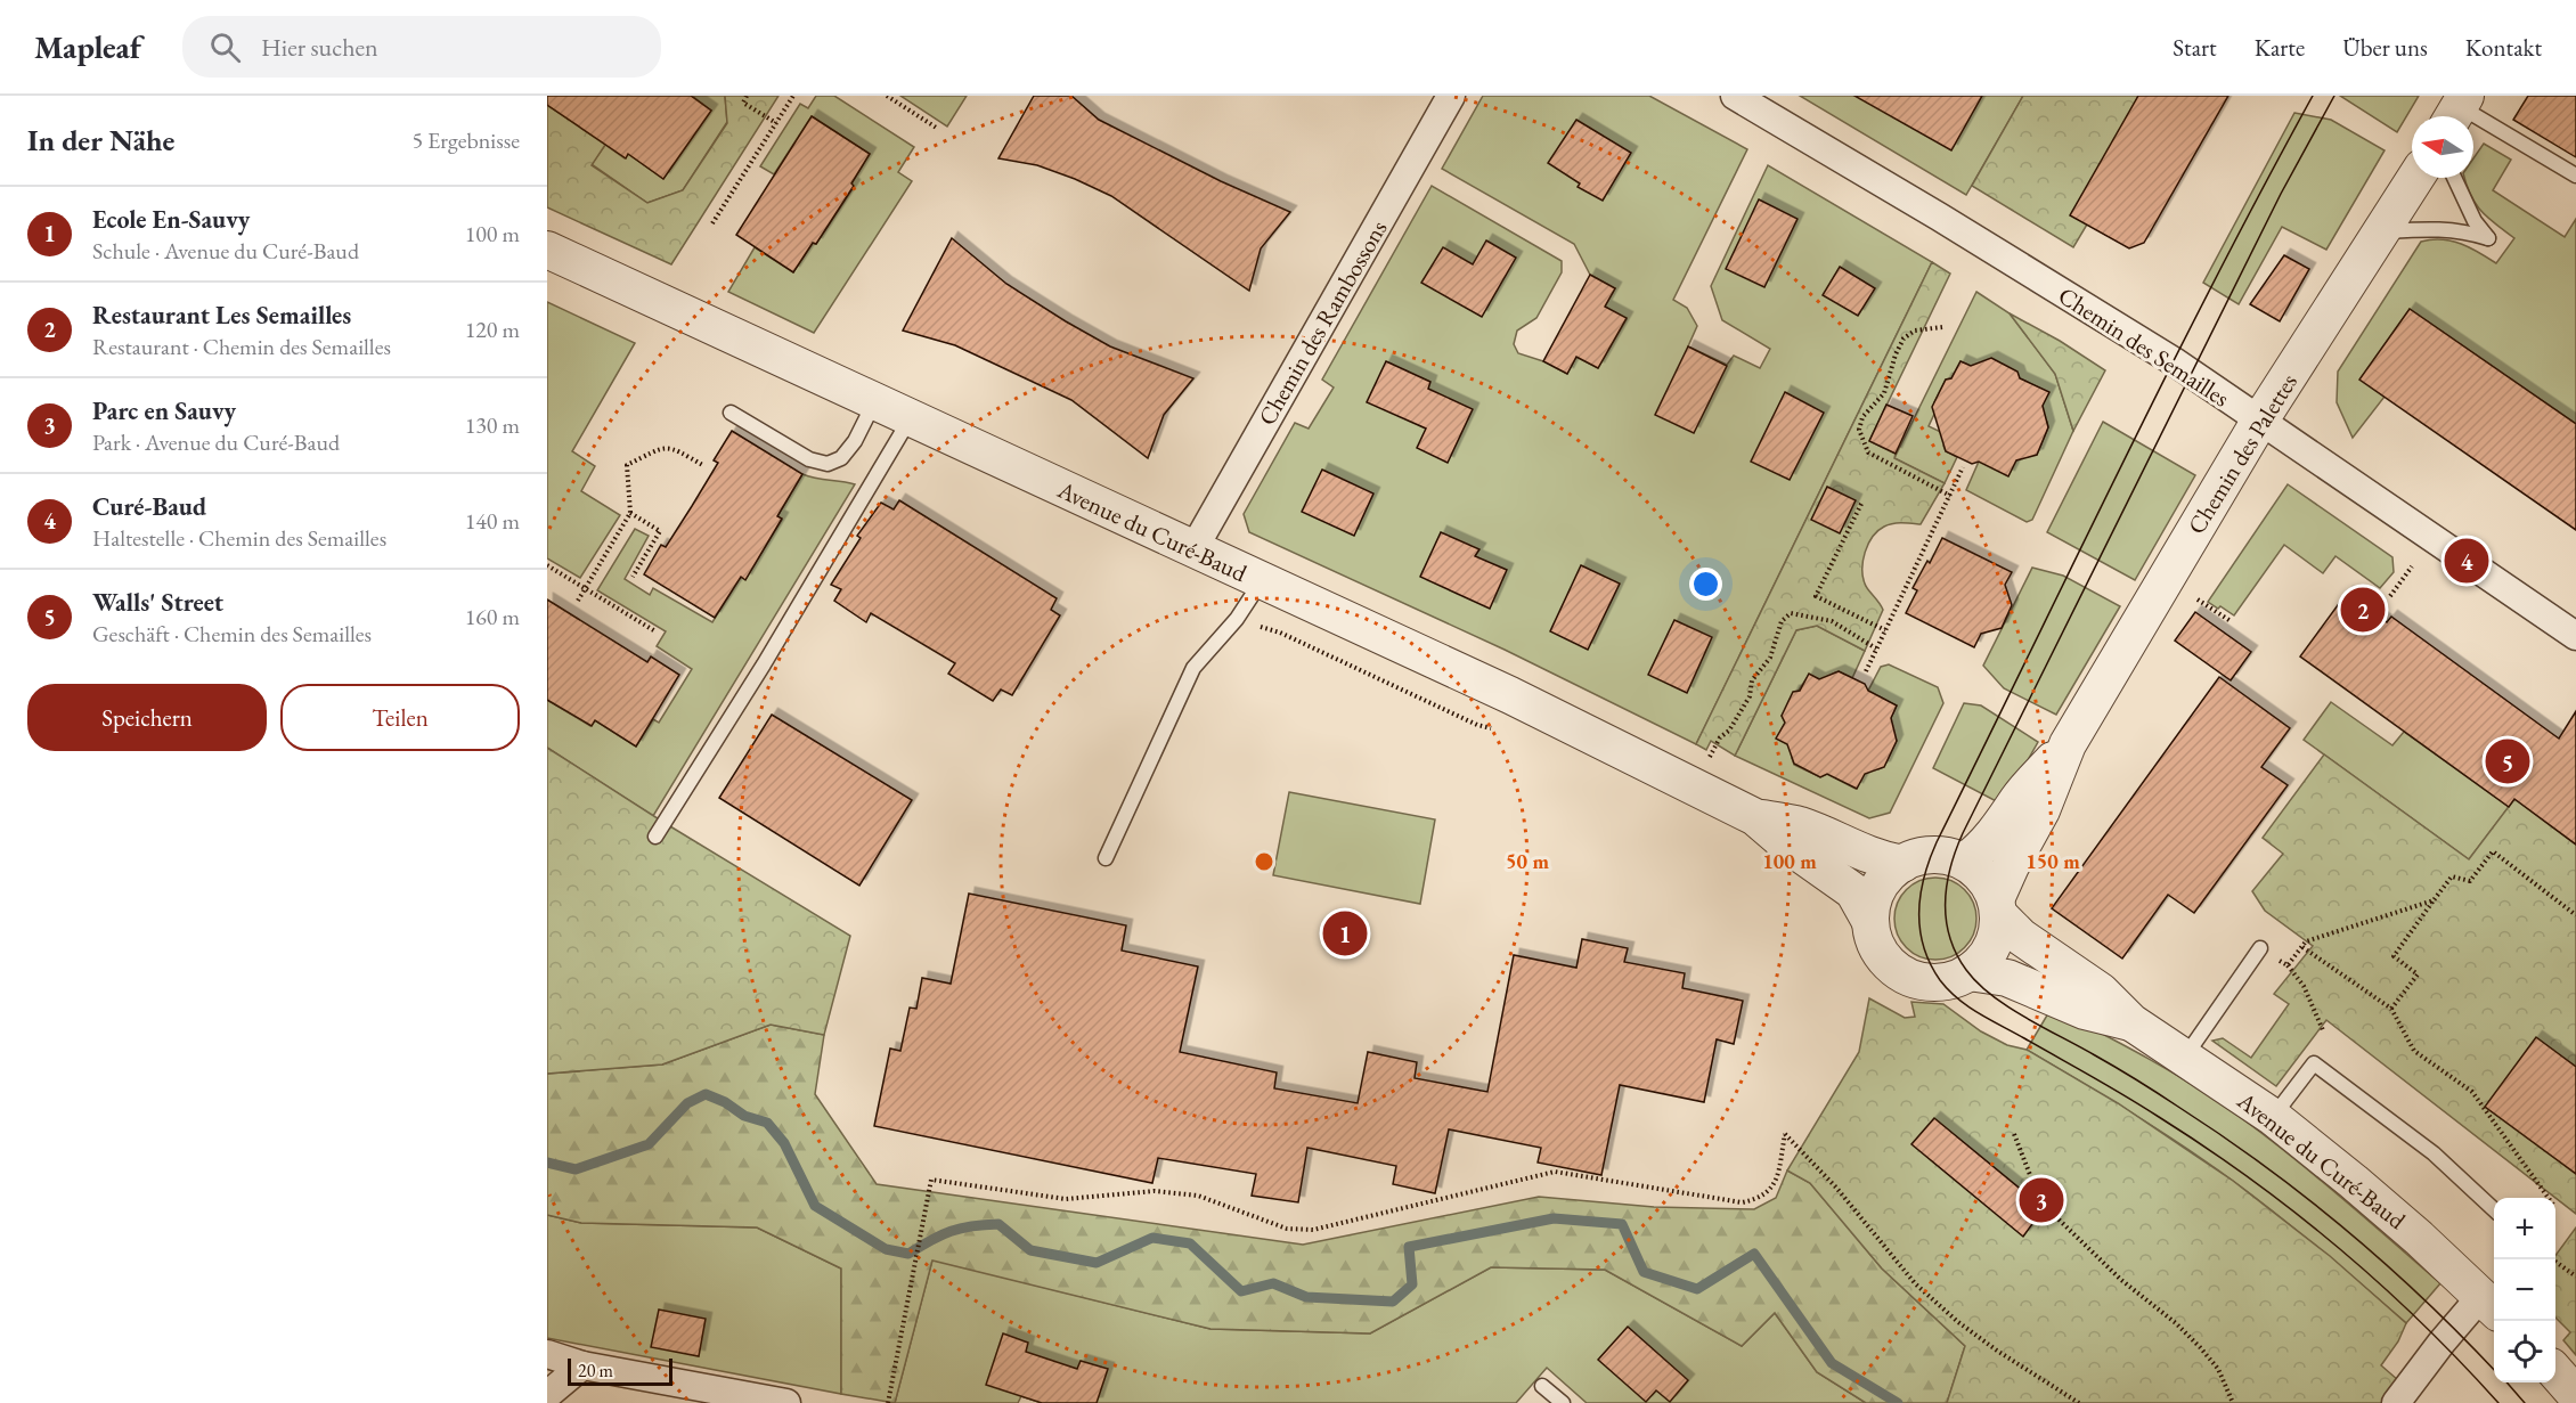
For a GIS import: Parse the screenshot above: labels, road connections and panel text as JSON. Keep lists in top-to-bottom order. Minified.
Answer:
{"streets":{"street":["Chemin des Rambossons","Chemin des Semailles","Chemin des Palettes","Avenue du Curé-Baud"]},"crossings":[["Chemin des Rambossons","Avenue du Curé-Baud"],["Chemin des Semailles","Chemin des Palettes"],["Chemin des Palettes","Avenue du Curé-Baud"]],"scale_bar":"20 m","north":"left","page":{"header":"Mapleaf","search":"Hier suchen","nav":["Start","Karte","Über uns","Kontakt"],"heading":["In der Nähe","5 Ergebnisse"],"list":[{"mark":"1","name":"Ecole En-Sauvy","note":"Schule · Avenue du Curé-Baud","value":"100 m"},{"mark":"2","name":"Restaurant Les Semailles","note":"Restaurant · Chemin des Semailles","value":"120 m"},{"mark":"3","name":"Parc en Sauvy","note":"Park · Avenue du Curé-Baud","value":"130 m"},{"mark":"4","name":"Curé-Baud","note":"Haltestelle · Chemin des Semailles","value":"140 m"},{"mark":"5","name":"Walls' Street","note":"Geschäft · Chemin des Semailles","value":"160 m"}],"pins":["4","2","5","1","3"],"buttons":["Speichern","Teilen"],"map_buttons":["+","−"],"scale":"20 m"},"rings":["50 m","100 m","150 m"]}
